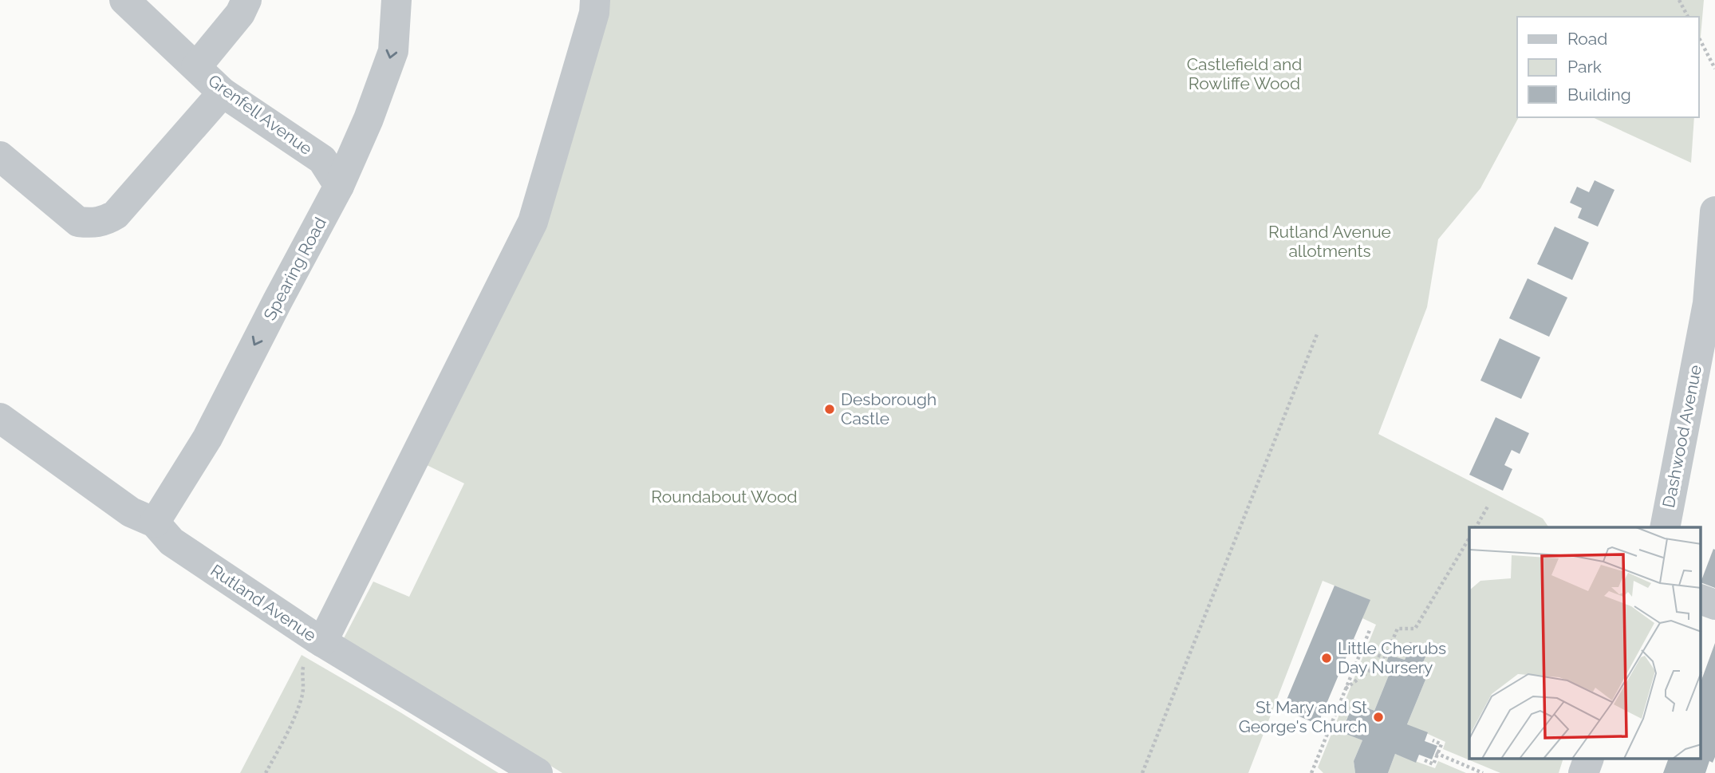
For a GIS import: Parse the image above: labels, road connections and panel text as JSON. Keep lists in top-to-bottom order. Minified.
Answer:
{"streets":{"street":["Grenfell Avenue","Spearing Road","Dashwood Avenue","Rutland Avenue"]},"crossings":[["Grenfell Avenue","Spearing Road"],["Spearing Road","Rutland Avenue"]],"parks":["Castlefield and Rowliffe Wood","Rutland Avenue allotments","Roundabout Wood"],"places":["Desborough Castle","Little Cherubs Day Nursery","St Mary and St George's Church"],"legend":["Road","Park","Building"]}
